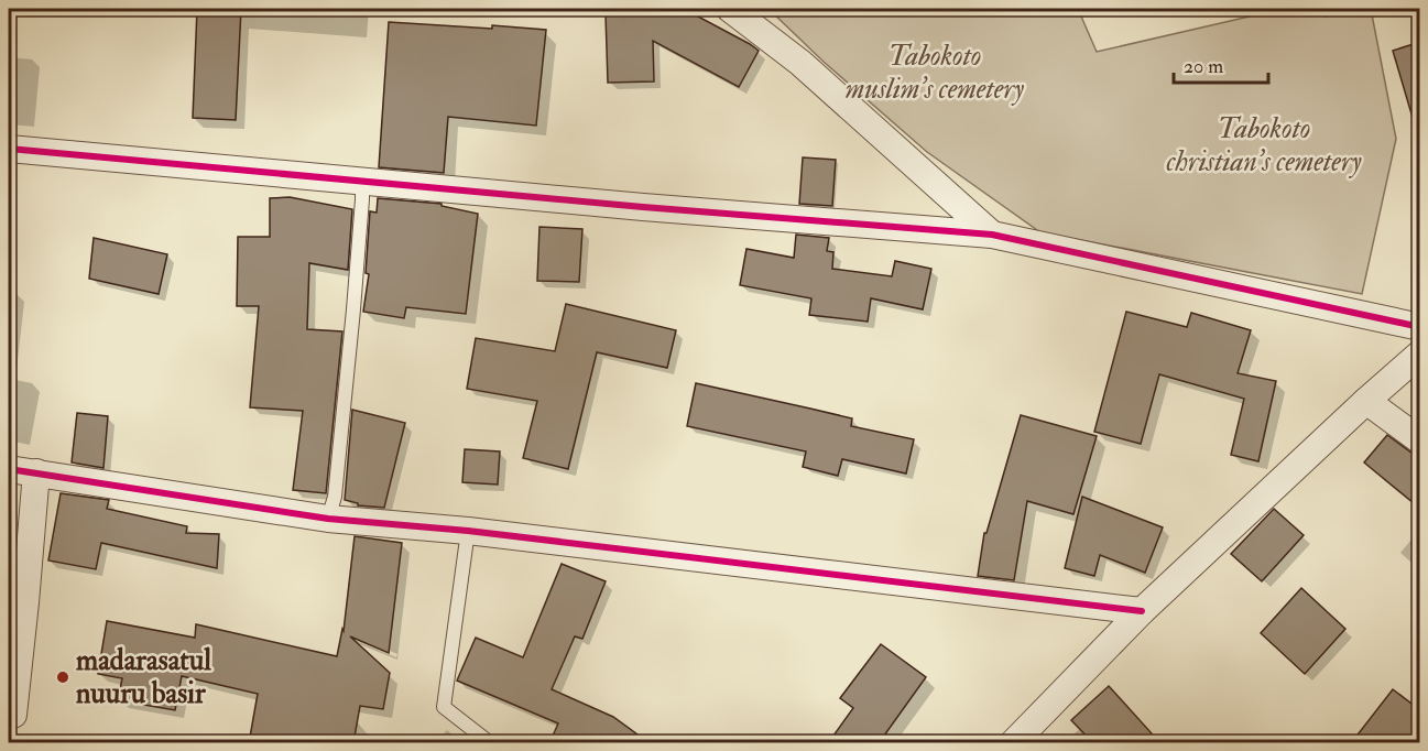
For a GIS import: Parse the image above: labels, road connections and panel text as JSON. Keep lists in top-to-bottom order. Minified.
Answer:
{"parks":["Tabokoto muslim's cemetery","Tabokoto christian's cemetery"],"places":["madarasatul nuuru basir"],"scale_bar":"20 m"}
